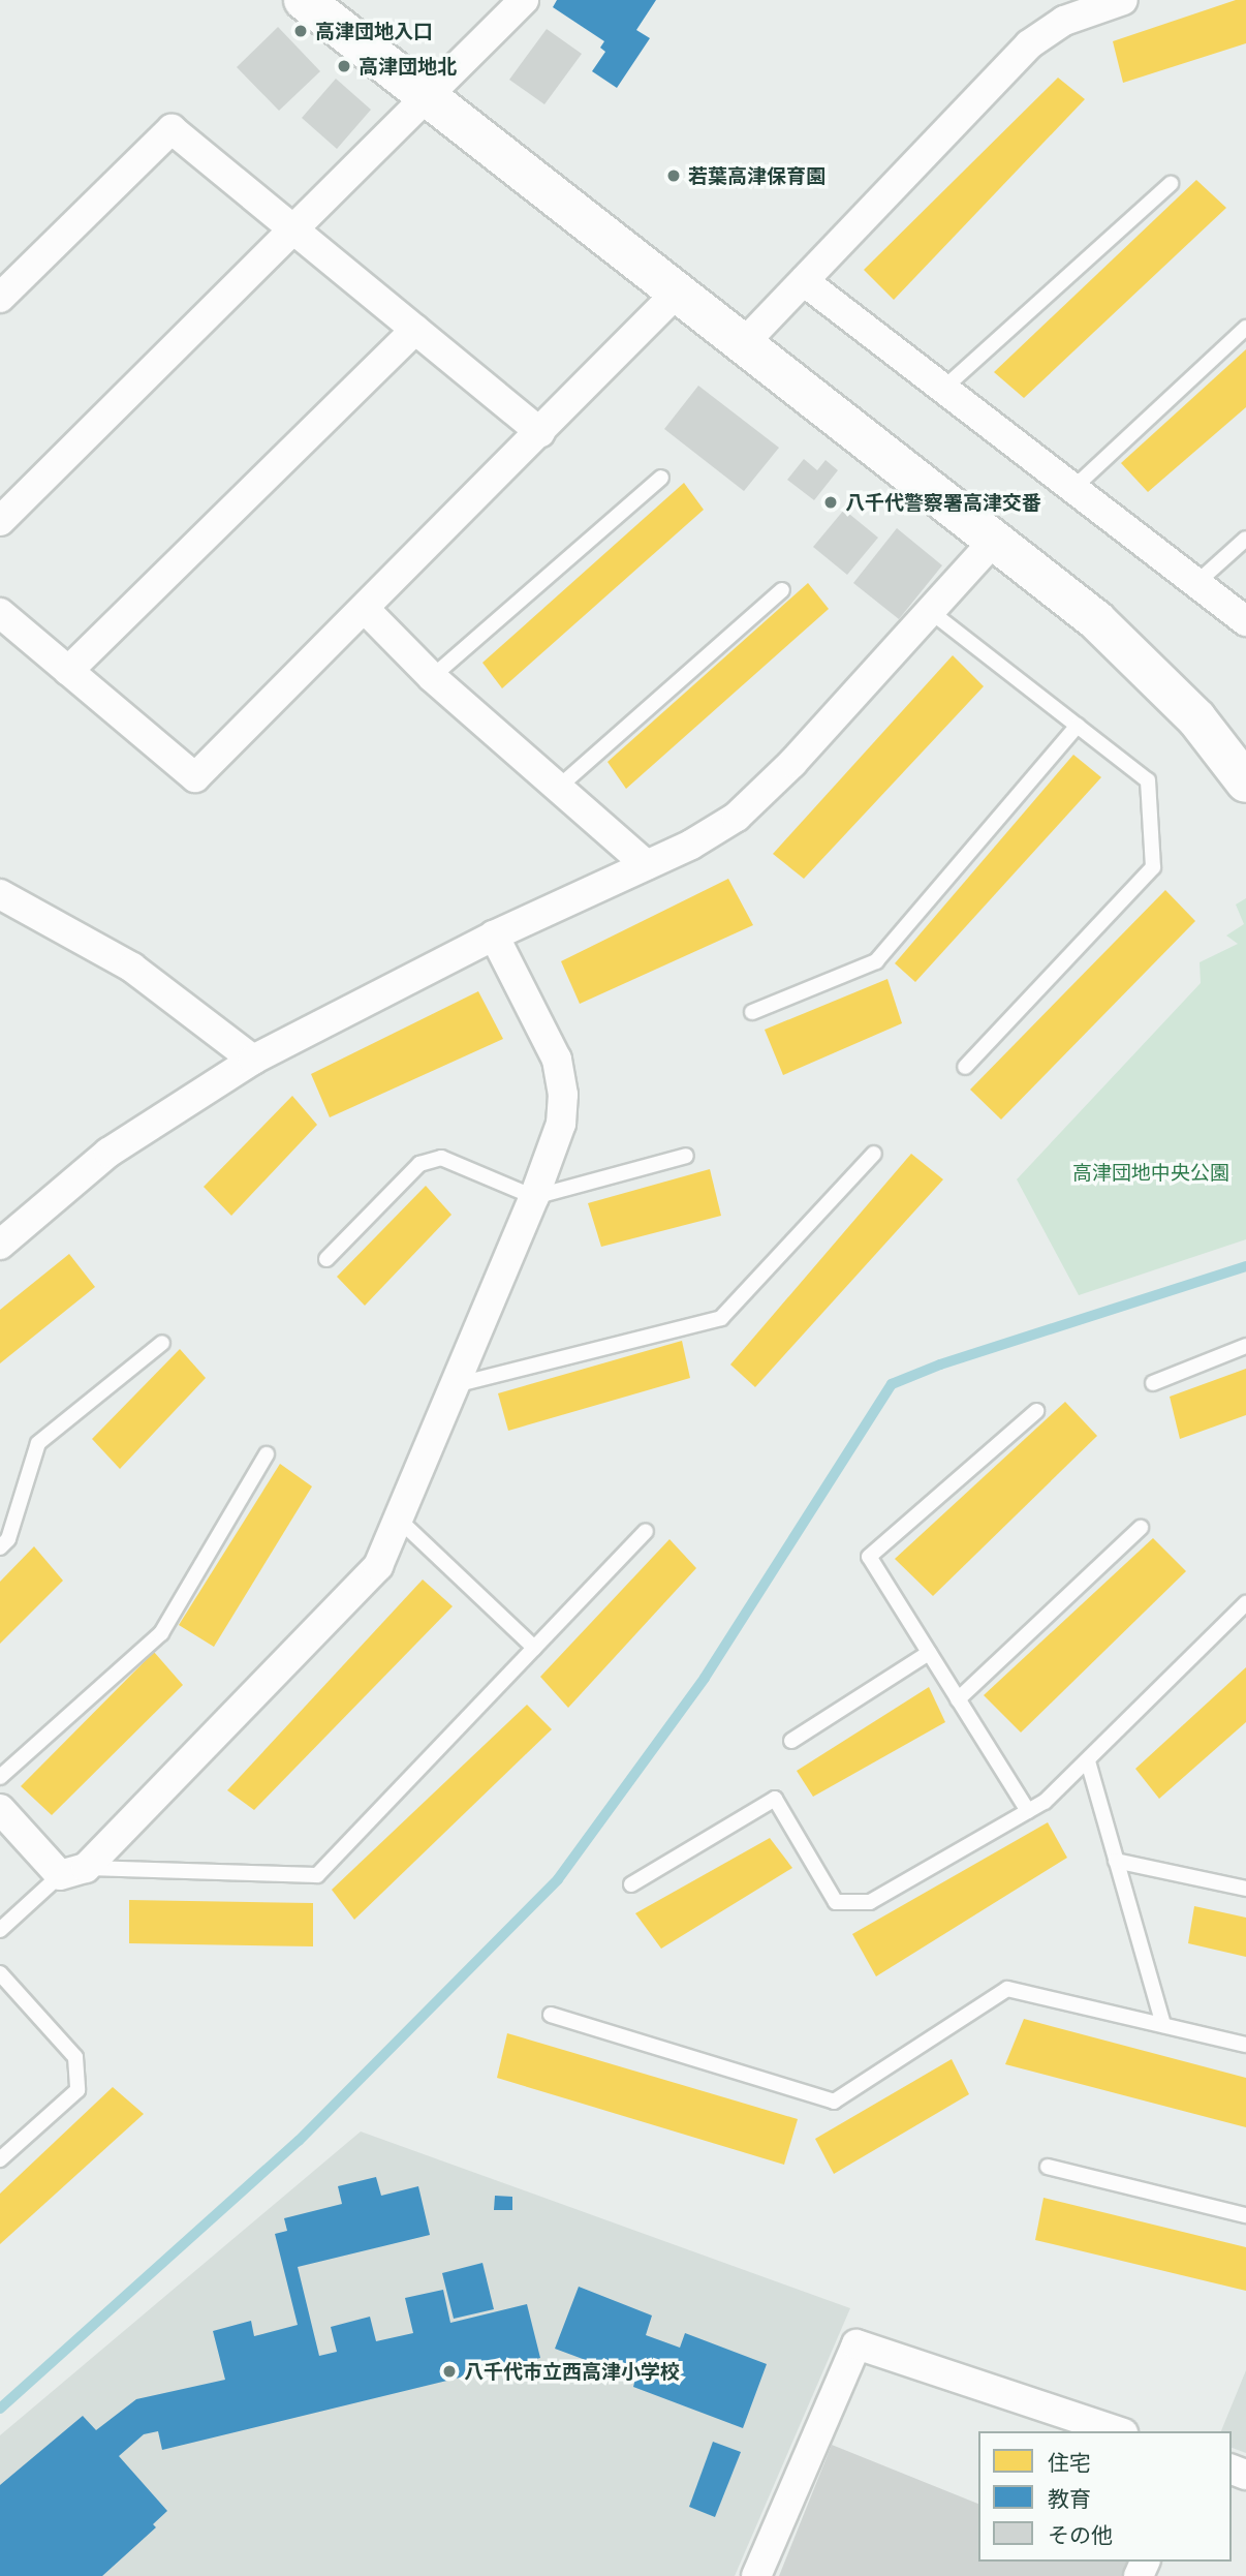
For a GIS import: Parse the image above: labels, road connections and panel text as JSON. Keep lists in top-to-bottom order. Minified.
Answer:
{"parks":["高津団地中央公園"],"places":["高津団地入口","高津団地北","若葉高津保育園","八千代警察署高津交番","八千代市立西高津小学校"],"legend":["住宅","教育","その他"]}
